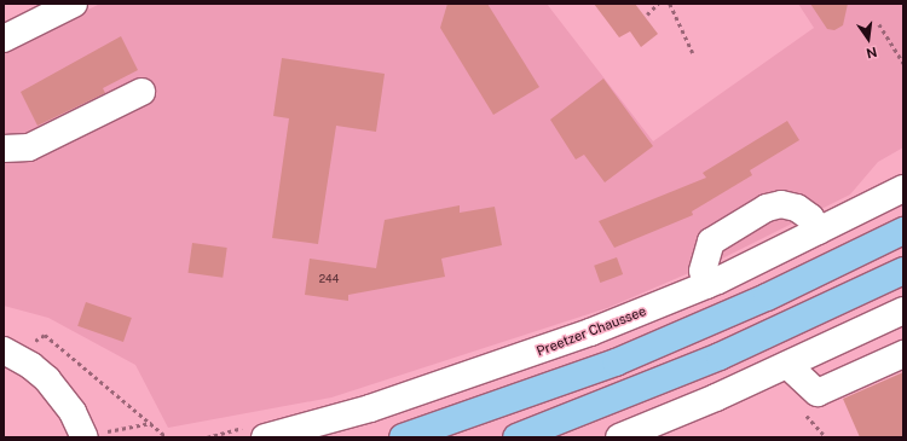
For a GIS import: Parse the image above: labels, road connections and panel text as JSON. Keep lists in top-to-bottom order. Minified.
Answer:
{"streets":{"street":["Preetzer Chaussee"]},"house_numbers":["244"],"north":"bottom"}
